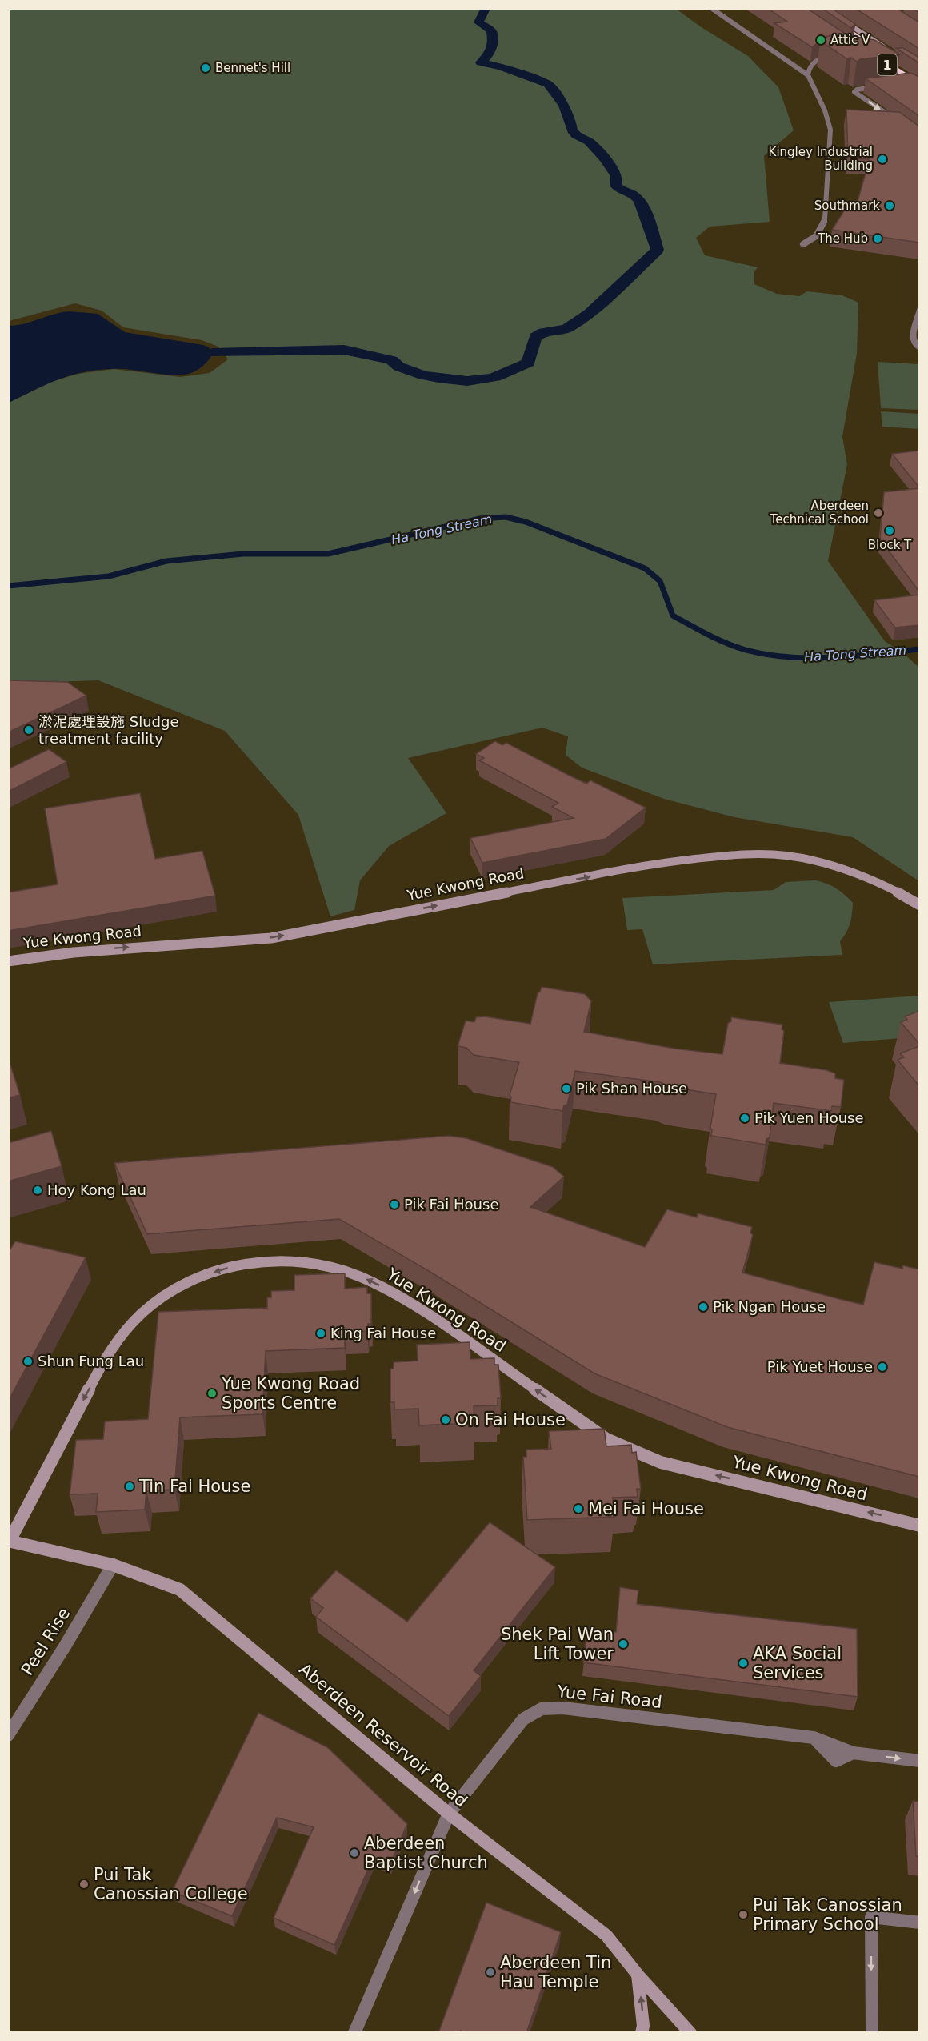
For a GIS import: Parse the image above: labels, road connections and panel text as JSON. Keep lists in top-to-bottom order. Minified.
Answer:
{"streets":{"highway":["1"],"street":["Yue Kwong Road","Peel Rise","Yue Fai Road","Aberdeen Reservoir Road"]},"crossings":[["Yue Kwong Road","Aberdeen Reservoir Road"],["Peel Rise","Aberdeen Reservoir Road"],["Yue Fai Road","Aberdeen Reservoir Road"]],"water":["Ha Tong Stream"],"places":["Attic V","Bennet's Hill","Kingley Industrial Building","Southmark","The Hub","Aberdeen Technical School","Block T","淤泥處理設施 Sludge treatment facility","Pik Shan House","Pik Yuen House","Hoy Kong Lau","Pik Fai House","Pik Ngan House","King Fai House","Shun Fung Lau","Pik Yuet House","Yue Kwong Road Sports Centre","On Fai House","Tin Fai House","Mei Fai House","Shek Pai Wan Lift Tower","AKA Social Services","Aberdeen Baptist Church","Pui Tak Canossian College","Pui Tak Canossian Primary School","Aberdeen Tin Hau Temple"]}
